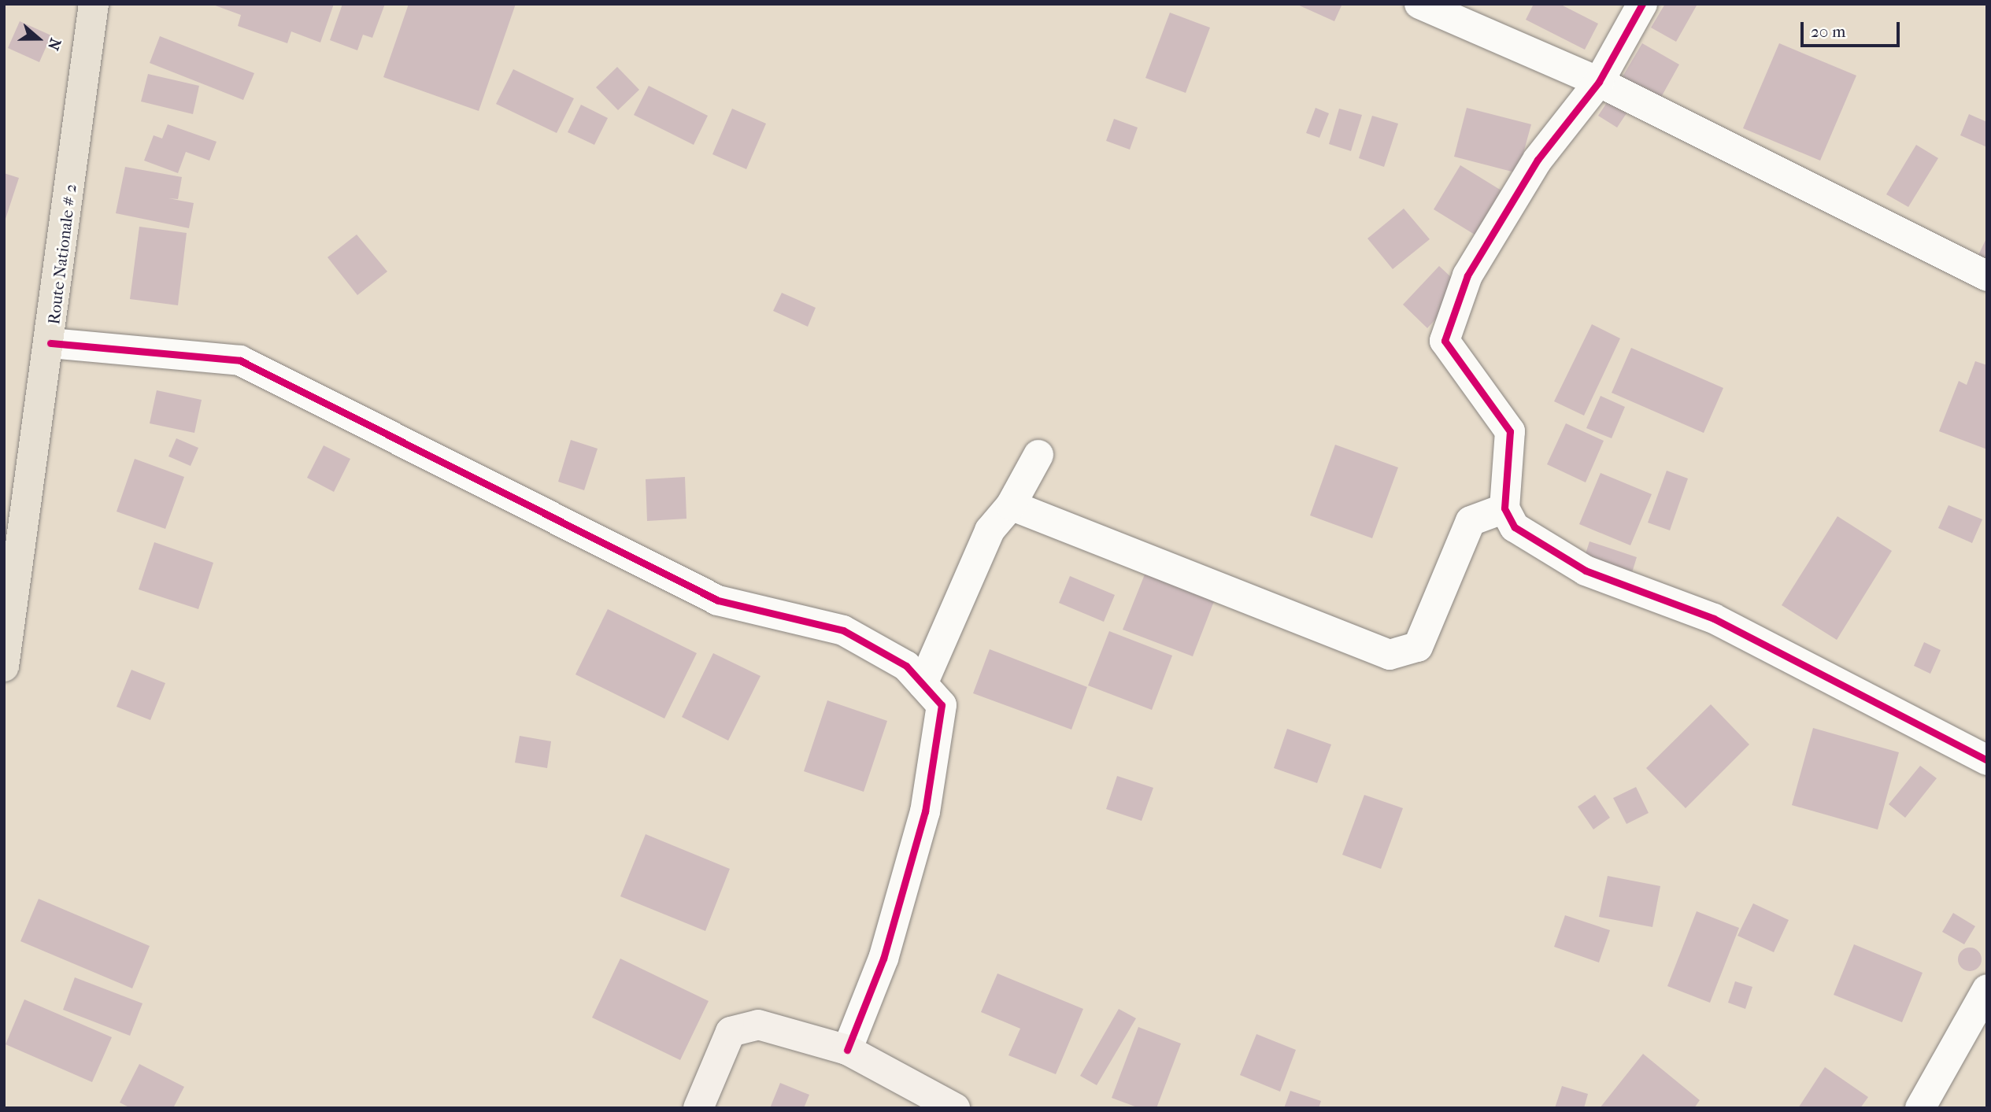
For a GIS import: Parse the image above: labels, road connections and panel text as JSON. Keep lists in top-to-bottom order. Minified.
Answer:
{"streets":{"main road":["Route Nationale # 2"]},"scale_bar":"20 m","north":"right"}
